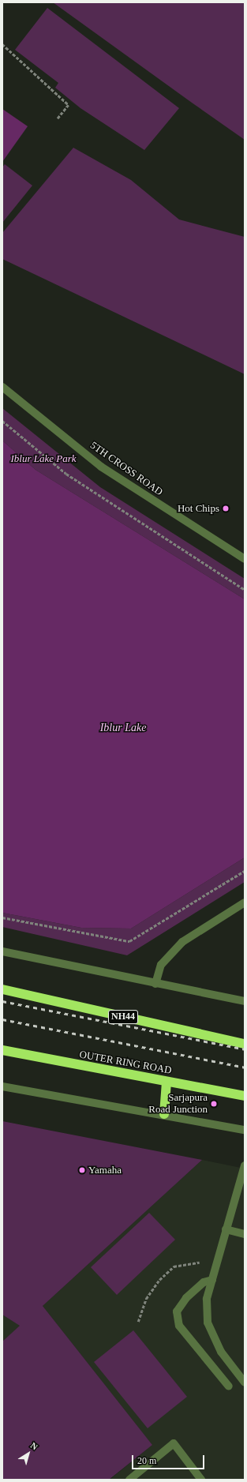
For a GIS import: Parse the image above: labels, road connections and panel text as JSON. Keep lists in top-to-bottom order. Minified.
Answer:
{"streets":{"highway":["NH44","OUTER RING ROAD"],"street":["5TH CROSS ROAD"]},"water":["Iblur Lake"],"parks":["Iblur Lake Park"],"places":["Hot Chips","Sarjapura Road Junction","Yamaha"],"scale_bar":"20 m","north":"top right"}
